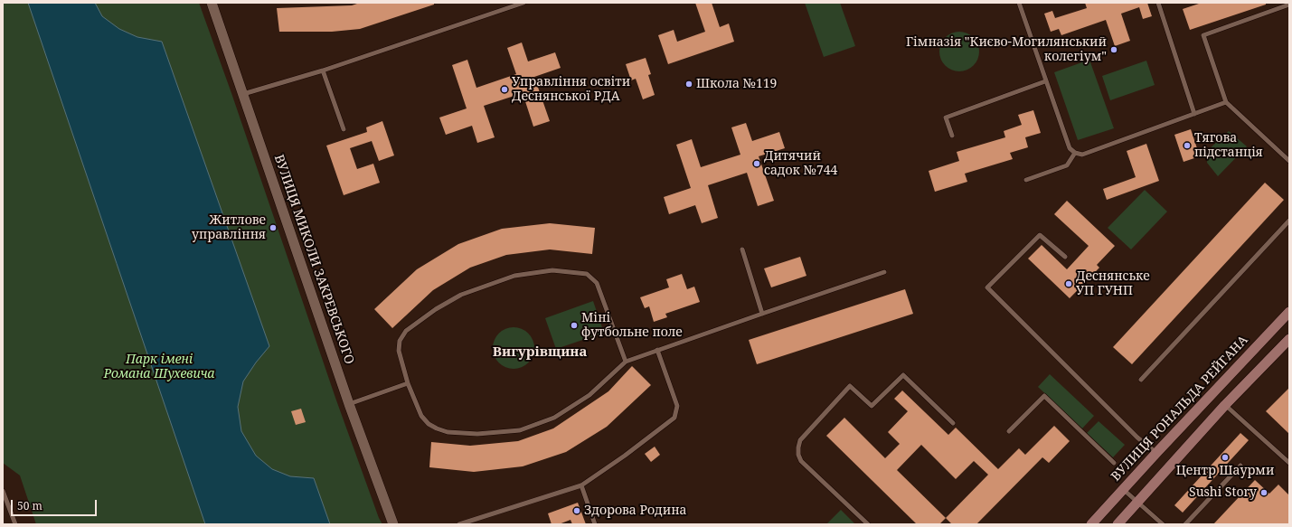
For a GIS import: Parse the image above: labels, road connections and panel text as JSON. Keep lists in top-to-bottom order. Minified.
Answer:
{"streets":{"main road":["ВУЛИЦЯ РОНАЛЬДА РЕЙГАНА"],"street":["ВУЛИЦЯ МИКОЛИ ЗАКРЕВСЬКОГО"]},"districts":["Вигурівщина"],"parks":["Парк імені Романа Шухевича"],"places":["Гімназія \"Києво-Могилянський колегіум\"","Школа №119","Управління освіти Деснянської РДА","Тягова пiдстанцiя","Дитячий садок №744","Житлове управління","Деснянське УП ГУНП","Міні футбольне поле","Центр Шаурми","Sushi Story","Здорова Родина"],"scale_bar":"50 m"}
